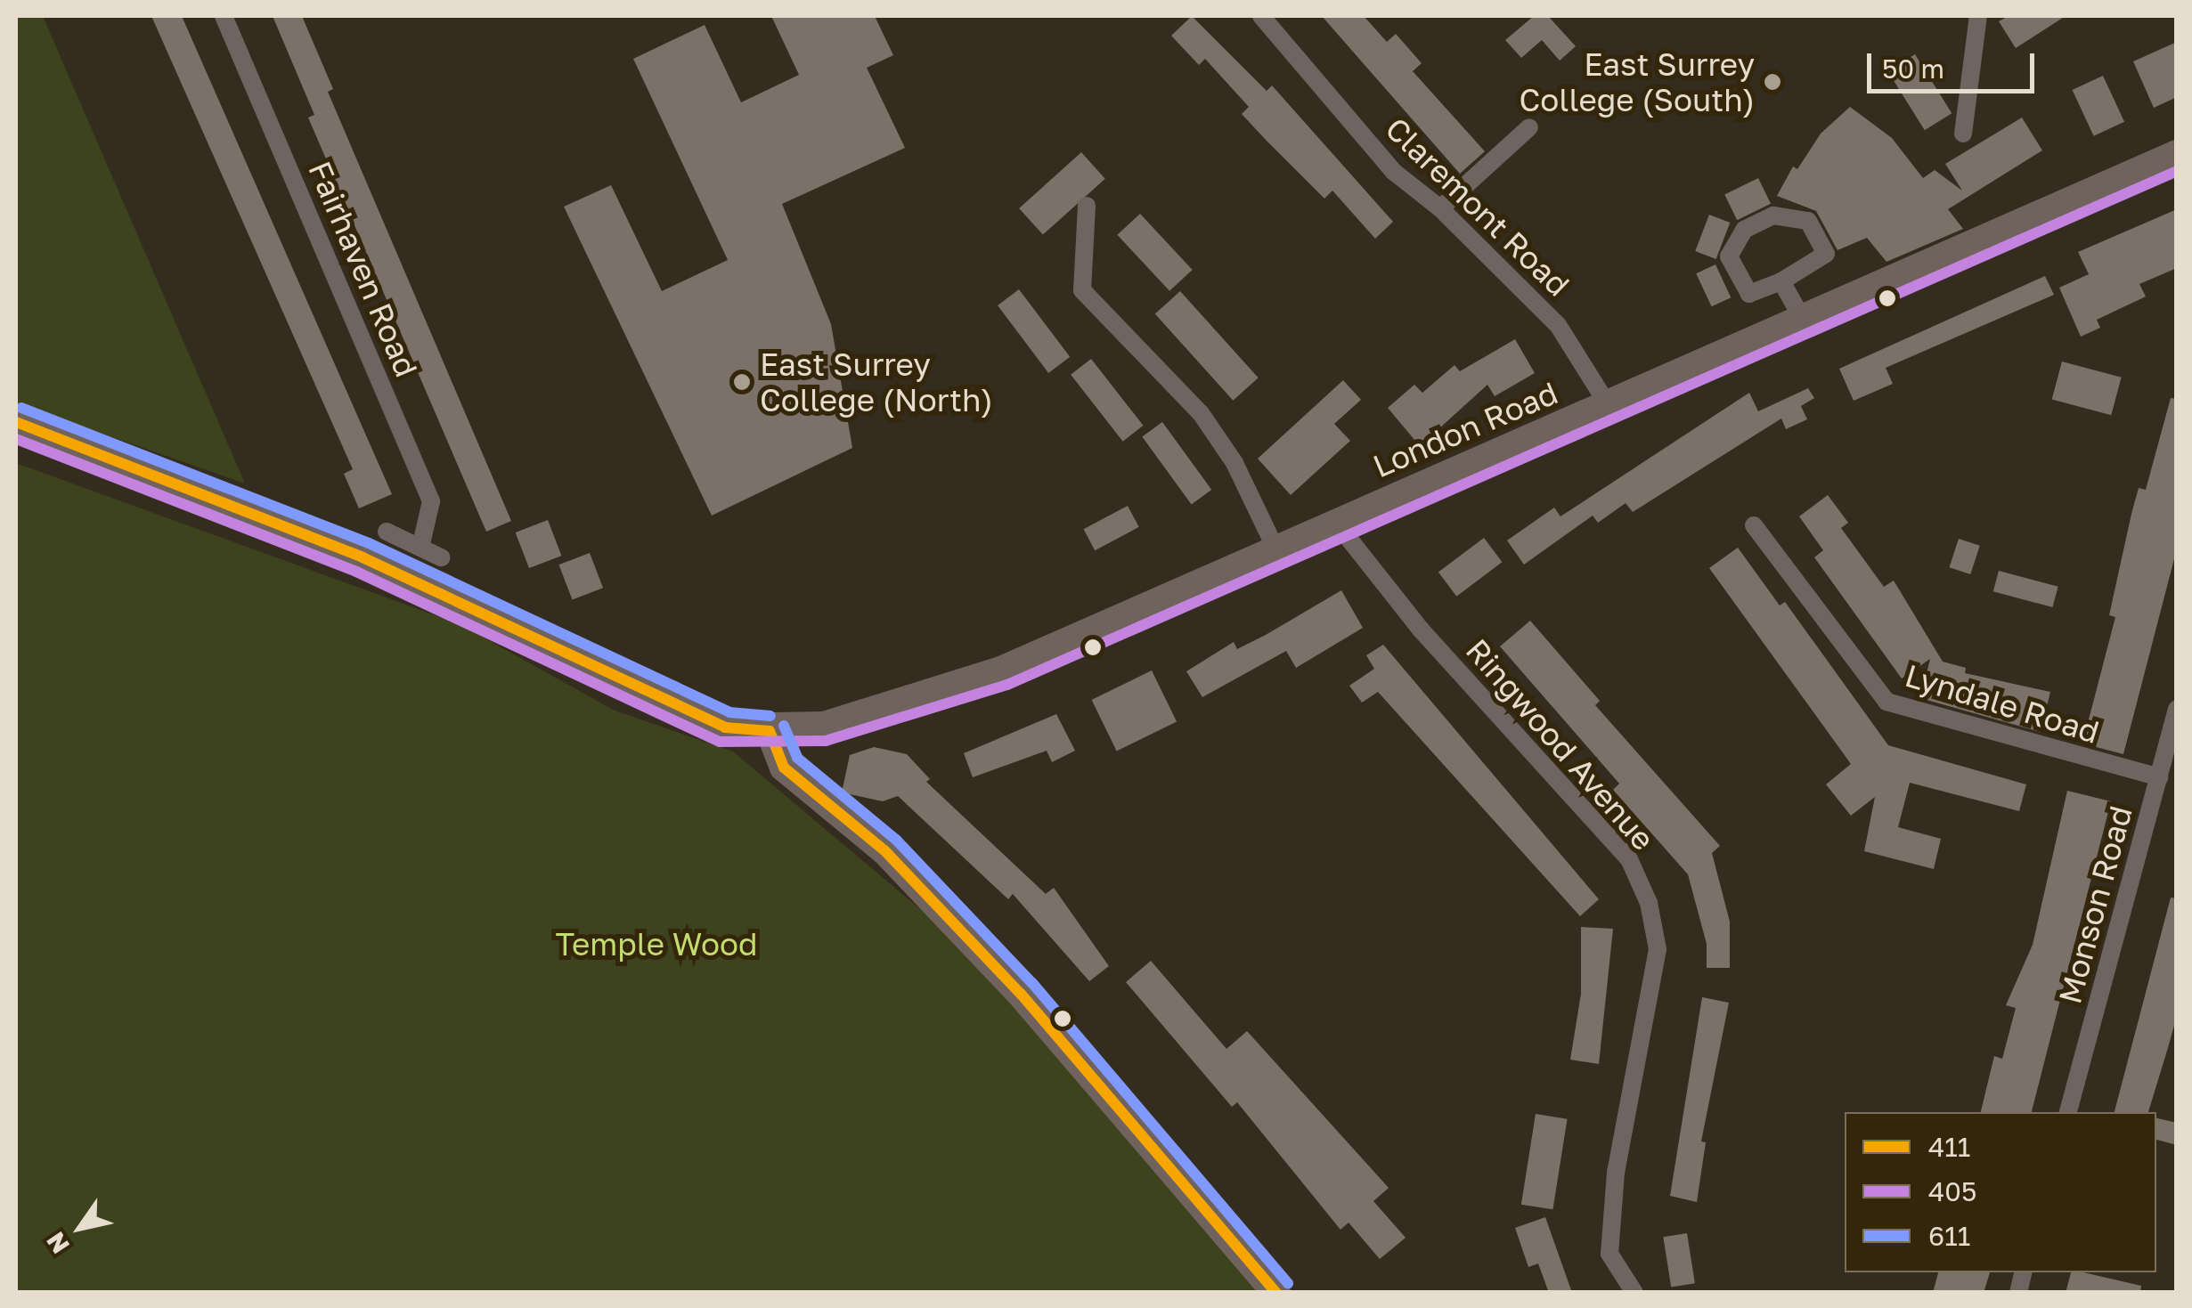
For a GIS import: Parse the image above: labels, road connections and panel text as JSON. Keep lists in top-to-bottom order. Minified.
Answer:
{"streets":{"main road":["London Road"],"street":["Claremont Road","Fairhaven Road","Lyndale Road","Ringwood Avenue","Monson Road"]},"crossings":[["Claremont Road","London Road"],["London Road","Ringwood Avenue"],["Lyndale Road","Monson Road"]],"parks":["Temple Wood"],"places":["East Surrey College (South)","East Surrey College (North)"],"lines":["transit line 405","transit line 611","transit line 411"],"legend":["411","405","611"],"scale_bar":"50 m","north":"bottom left"}
